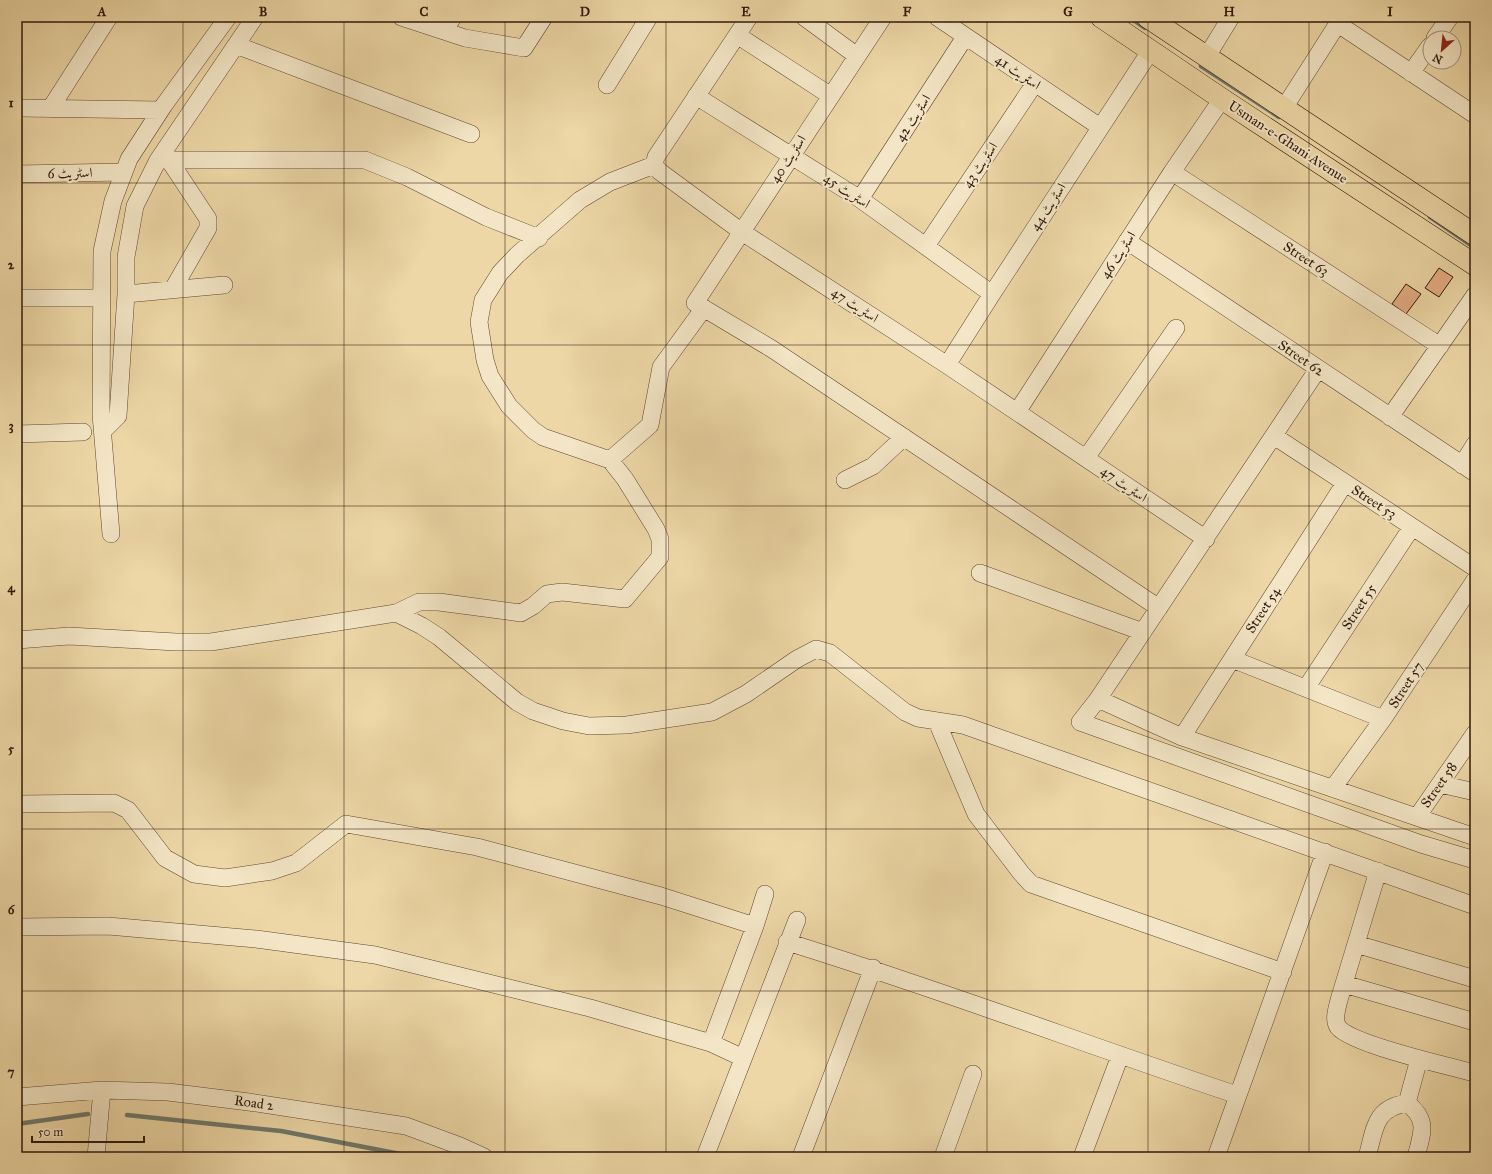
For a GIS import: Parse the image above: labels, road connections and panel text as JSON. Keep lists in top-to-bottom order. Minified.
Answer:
{"streets":{"main road":["Usman-e-Ghani Avenue"],"street":["اسٹریٹ 41","اسٹریٹ 42","اسٹریٹ 40","اسٹریٹ 43","اسٹریٹ 6","اسٹریٹ 45","اسٹریٹ 44","اسٹریٹ 46","Street 63","اسٹریٹ 47","Street 62","Street 53","Street 55","Street 54","Street 57","Street 58","Road 2"]},"crossings":[["اسٹریٹ 41","اسٹریٹ 42"],["اسٹریٹ 41","اسٹریٹ 43"],["اسٹریٹ 41","اسٹریٹ 44"],["اسٹریٹ 42","اسٹریٹ 45"],["Usman-e-Ghani Avenue","اسٹریٹ 44"],["Usman-e-Ghani Avenue","اسٹریٹ 46"],["اسٹریٹ 40","اسٹریٹ 45"],["اسٹریٹ 40","اسٹریٹ 47"],["اسٹریٹ 43","اسٹریٹ 45"],["اسٹریٹ 45","اسٹریٹ 44"],["اسٹریٹ 44","اسٹریٹ 47"],["اسٹریٹ 46","Street 63"],["اسٹریٹ 46","اسٹریٹ 47"],["اسٹریٹ 46","Street 62"],["Street 53","Street 55"],["Street 53","Street 54"]],"scale_bar":"50 m","north":"bottom left","grid":{"columns":["A","B","C","D","E","F","G","H","I"],"rows":["1","2","3","4","5","6","7"]}}
